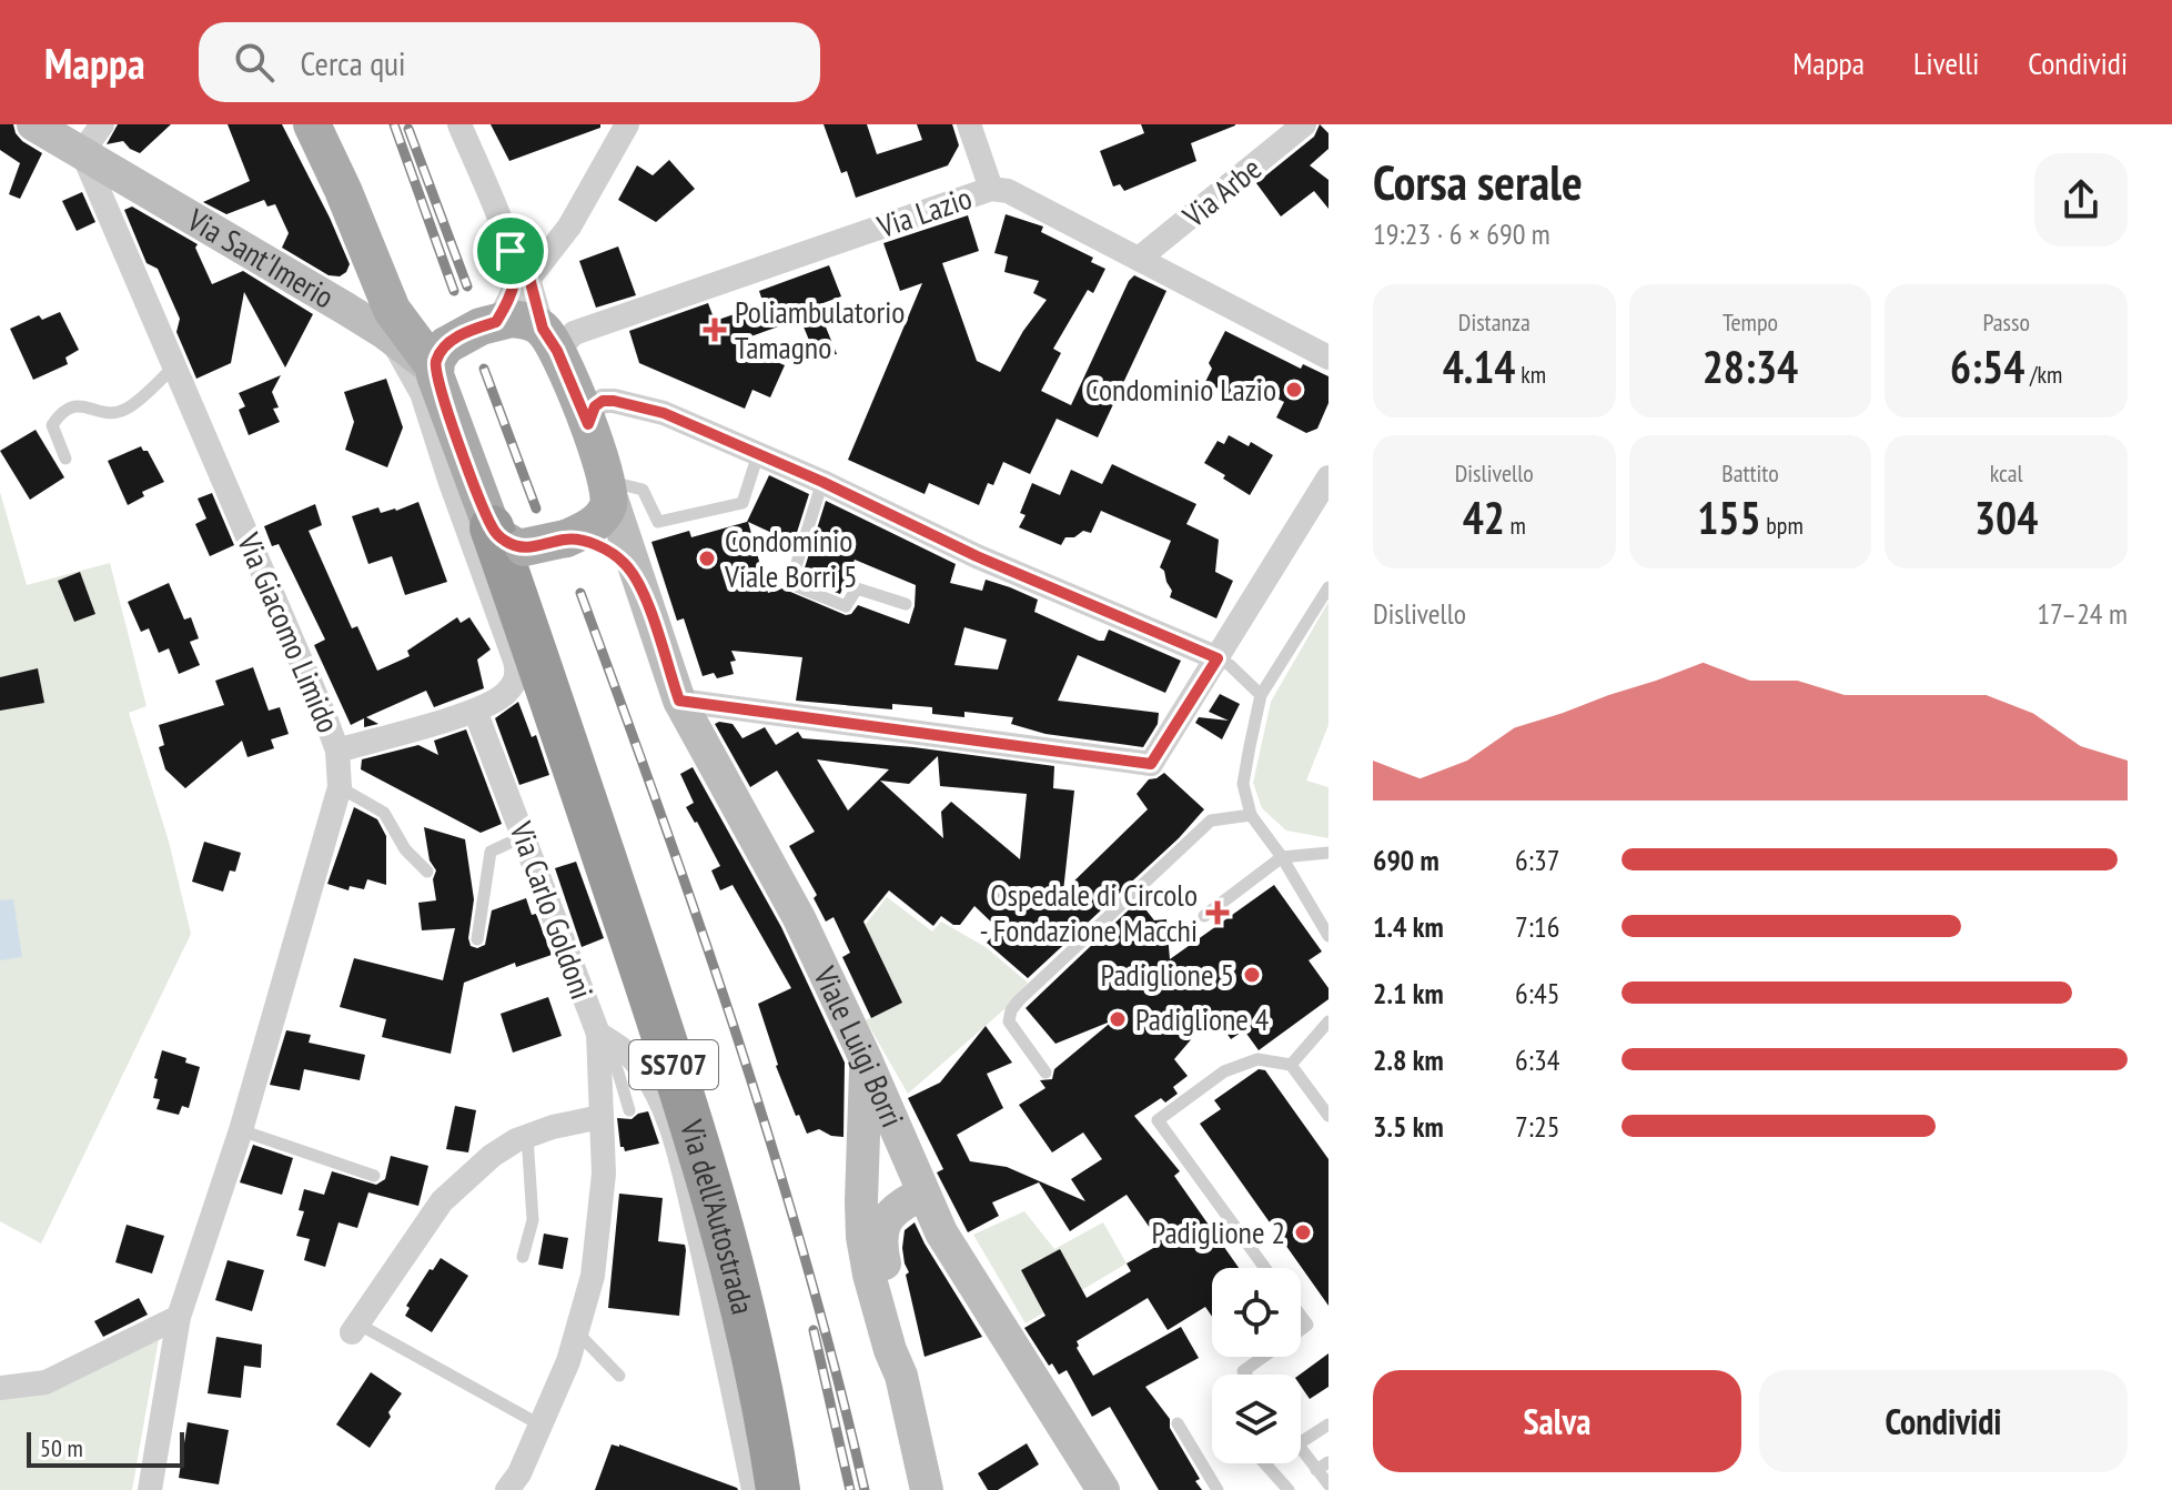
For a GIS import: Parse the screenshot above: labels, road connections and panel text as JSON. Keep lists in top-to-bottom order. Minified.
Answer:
{"streets":{"highway":["SS707","Via dell'Autostrada"],"main road":["Via Sant'Imerio","Viale Luigi Borri"],"street":["Via Arbe","Via Lazio","Via Giacomo Limido","Via Carlo Goldoni"]},"crossings":[["Via Arbe","Via Lazio"],["Via Lazio","Via Sant'Imerio"],["Via Sant'Imerio","Via Giacomo Limido"],["Viale Luigi Borri","SS707"],["SS707","Via dell'Autostrada"]],"places":{"health":["Poliambulatorio Tamagno","Ospedale di Circolo - Fondazione Macchi"],"other":["Condominio Lazio","Condominio Viale Borri 5","Padiglione 5","Padiglione 4","Padiglione 2"]},"scale_bar":"50 m","page":{"header":"Mappa","search":"Cerca qui","nav":["Mappa","Livelli","Condividi"],"heading":["Corsa serale","19:23 · 6 × 690 m"],"stats":[["Distanza","4.14 km"],["Tempo","28:34"],["Passo","6:54 /km"],["Dislivello","42 m"],["Battito","155 bpm"],["kcal","304"]],"chart":["Dislivello","17–24 m"],"list":[{"name":"690 m","note":"6:37"},{"name":"1.4 km","note":"7:16"},{"name":"2.1 km","note":"6:45"},{"name":"2.8 km","note":"6:34"},{"name":"3.5 km","note":"7:25"}],"buttons":["Salva","Condividi"],"scale":"50 m"}}
